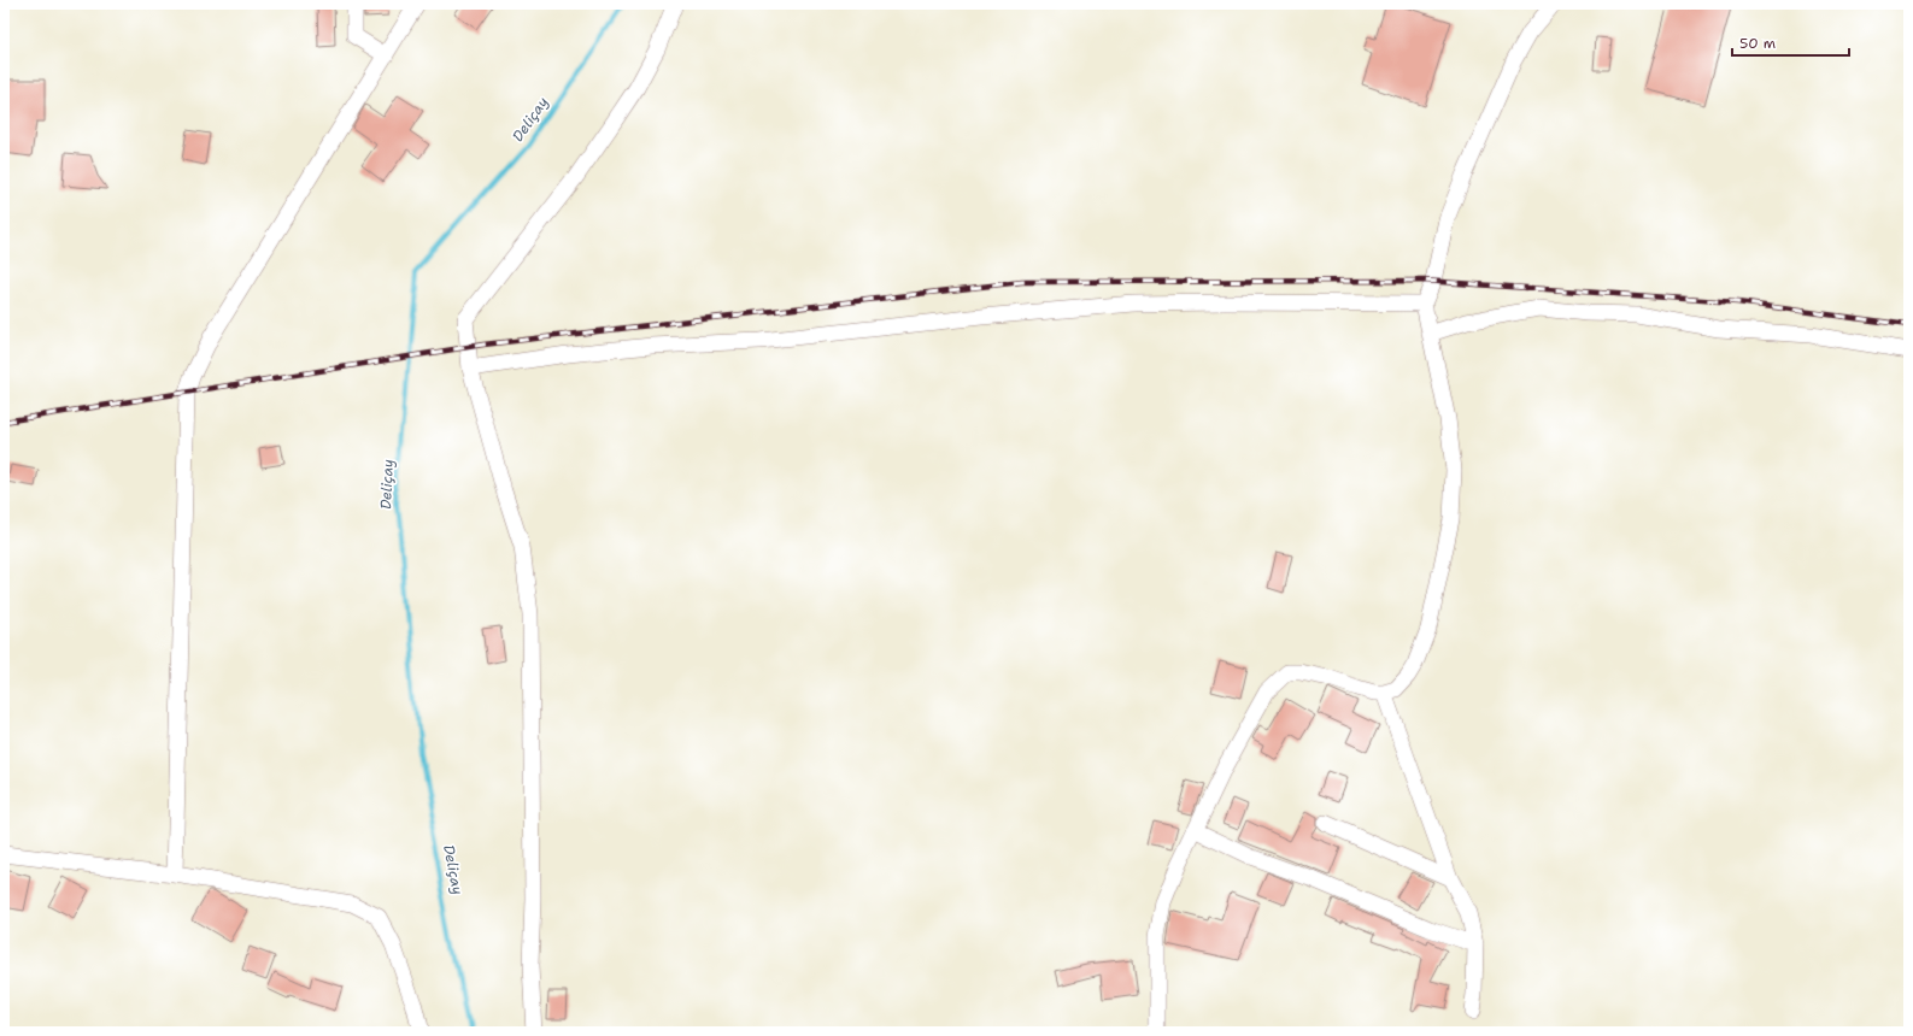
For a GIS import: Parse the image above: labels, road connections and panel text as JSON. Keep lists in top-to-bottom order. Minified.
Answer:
{"water":["Deliçay"],"scale_bar":"50 m"}
